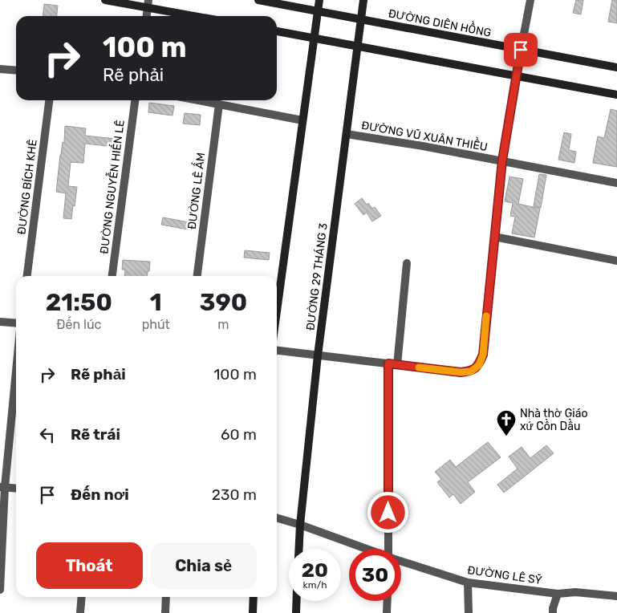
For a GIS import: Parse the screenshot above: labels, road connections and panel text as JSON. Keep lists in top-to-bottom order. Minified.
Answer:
{"streets":{"street":["ĐƯỜNG DIÊN HỒNG","ĐƯỜNG VŨ XUÂN THIỀU","ĐƯỜNG BÍCH KHÊ","ĐƯỜNG NGUYỄN HIẾN LÊ","ĐƯỜNG LÊ ẤM","ĐƯỜNG 29 THÁNG 3","ĐƯỜNG LÊ SỸ"]},"crossings":[["ĐƯỜNG DIÊN HỒNG","ĐƯỜNG 29 THÁNG 3"],["ĐƯỜNG VŨ XUÂN THIỀU","ĐƯỜNG 29 THÁNG 3"],["ĐƯỜNG 29 THÁNG 3","ĐƯỜNG LÊ SỸ"]],"places":{"church":["Nhà thờ Giáo xứ Cồn Dầu"]},"page":{"turn":["100 m","Rẽ phải"],"eta":["21:50","Đến lúc","1","phút","390","m"],"list":[{"name":"Rẽ phải","value":"100 m"},{"name":"Rẽ trái","value":"60 m"},{"name":"Đến nơi","value":"230 m"}],"buttons":["Thoát","Chia sẻ"],"speed":"20 km/h","limit":"30"}}
